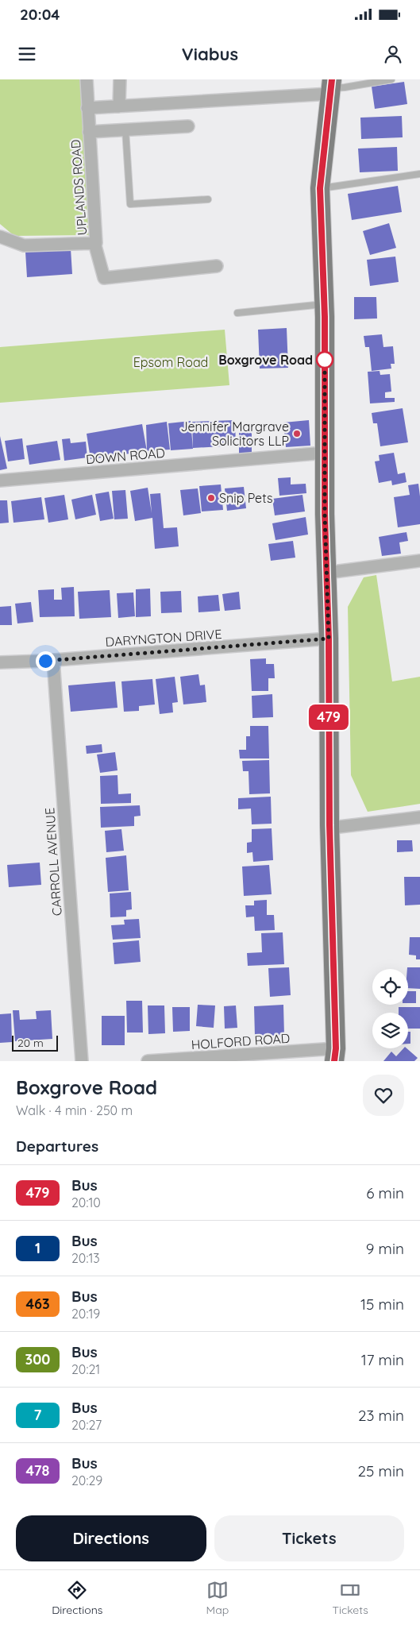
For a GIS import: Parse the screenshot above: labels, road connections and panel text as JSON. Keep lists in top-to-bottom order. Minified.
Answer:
{"streets":{"street":["UPLANDS ROAD","DOWN ROAD","DARYNGTON DRIVE","CARROLL AVENUE","HOLFORD ROAD"]},"crossings":[["DARYNGTON DRIVE","CARROLL AVENUE"]],"parks":["Epsom Road"],"places":["Boxgrove Road","Jennifer Margrave Solicitors LLP","Snip Pets"],"lines":["bus line 479"],"scale_bar":"20 m","page":{"status":"20:04","header":"Viabus","on_map":"479","scale":"20 m","heading":[["Boxgrove Road","Walk · 4 min · 250 m"],"Departures"],"list":[{"mark":"479","name":"Bus","note":"20:10","value":"6 min"},{"mark":"1","name":"Bus","note":"20:13","value":"9 min"},{"mark":"463","name":"Bus","note":"20:19","value":"15 min"},{"mark":"300","name":"Bus","note":"20:21","value":"17 min"},{"mark":"7","name":"Bus","note":"20:27","value":"23 min"},{"mark":"478","name":"Bus","note":"20:29","value":"25 min"}],"buttons":["Directions","Tickets"],"tabs":["Directions","Map","Tickets"]}}
